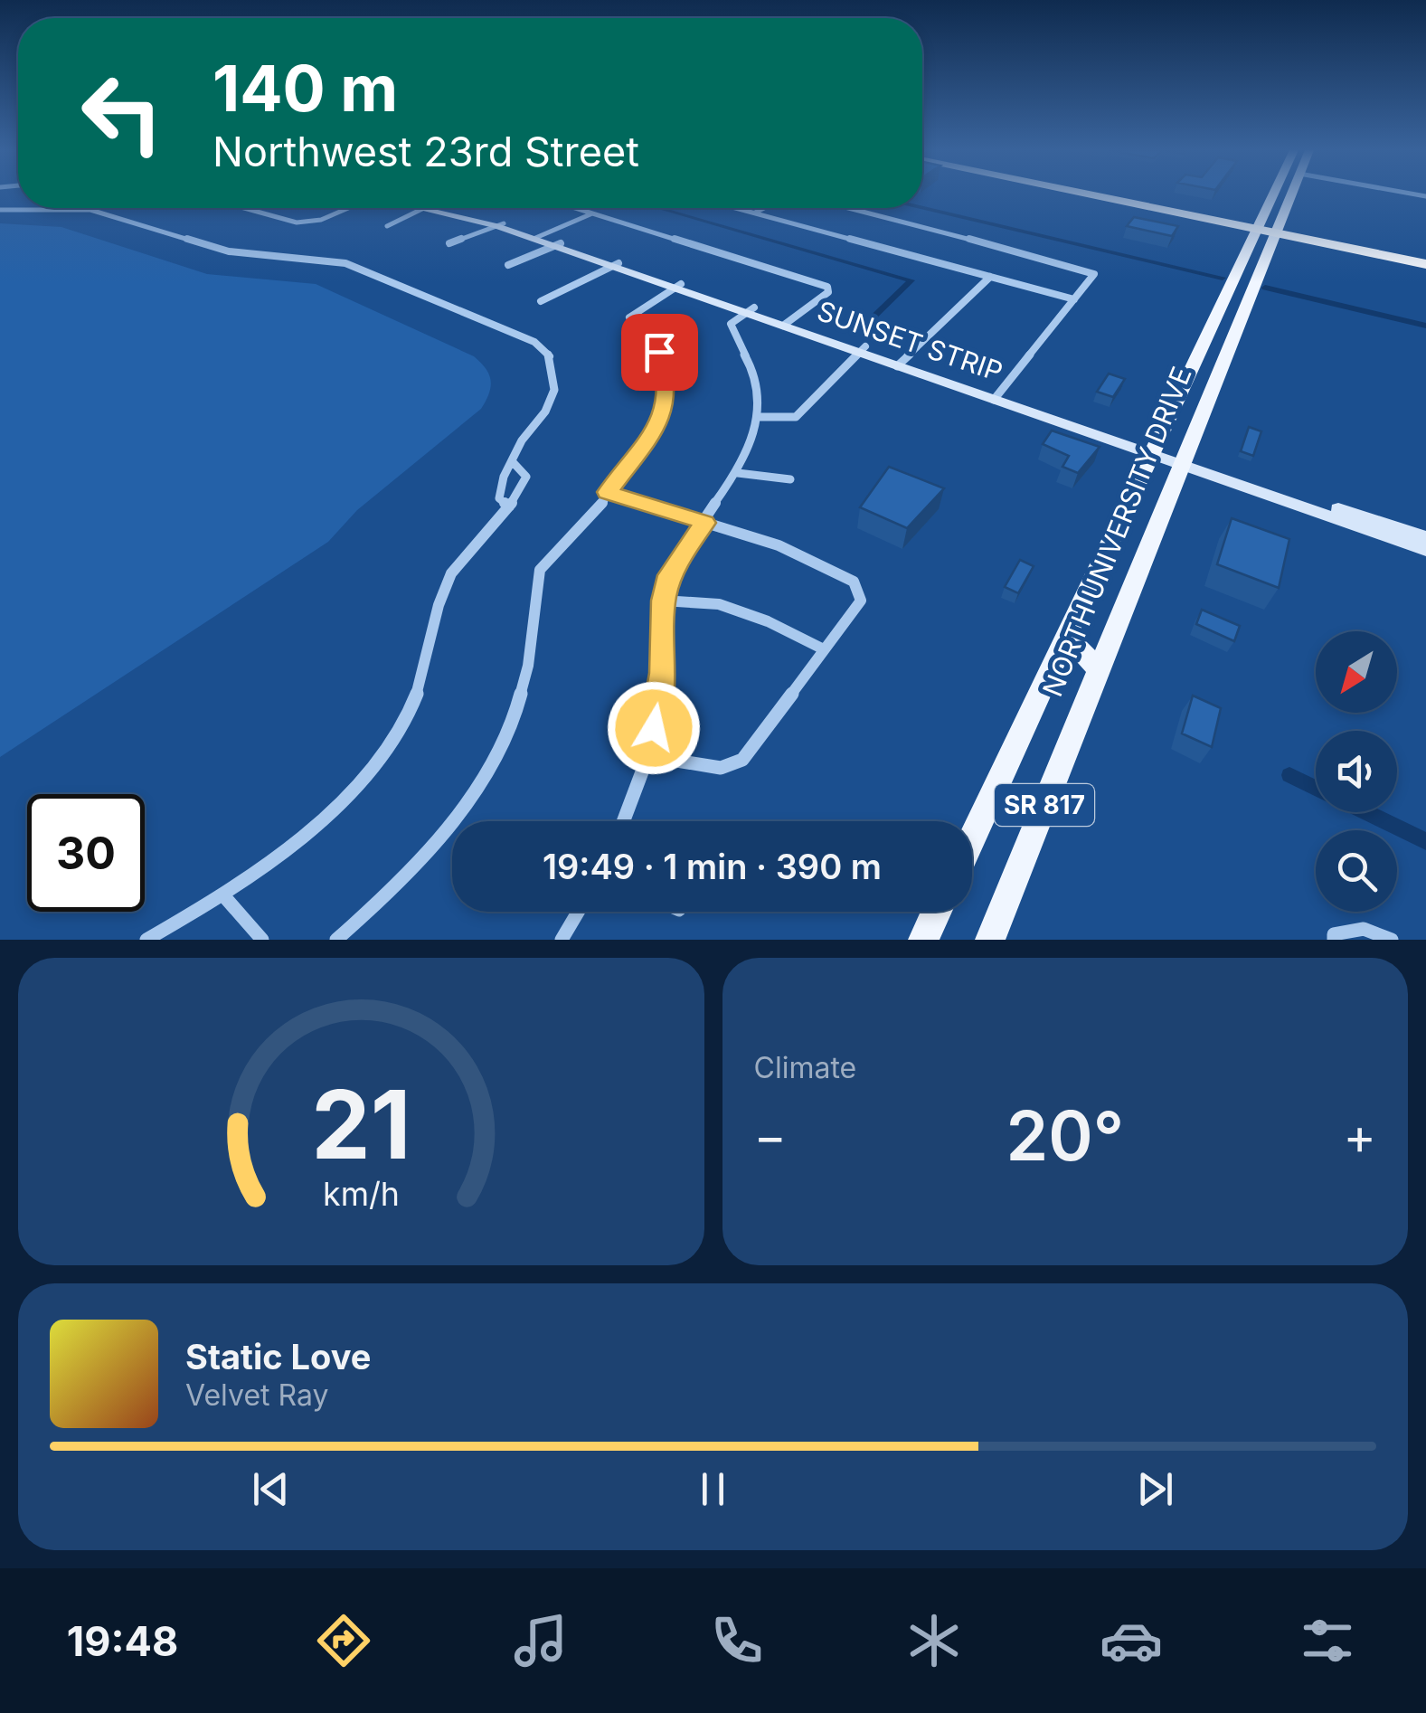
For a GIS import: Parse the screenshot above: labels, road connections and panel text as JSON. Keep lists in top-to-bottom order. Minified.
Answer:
{"streets":{"main road":["NORTH UNIVERSITY DRIVE","SR 817"],"street":["SUNSET STRIP"]},"crossings":[["SUNSET STRIP","NORTH UNIVERSITY DRIVE"]],"north":"bottom left","page":{"turn":["140 m","Northwest 23rd Street"],"limit":"30","trip":"19:49 · 1 min · 390 m","tile":"Climate","heat":["−","20°","+"],"song":["Static Love","Velvet Ray"],"tabs":"19:48","gauge":["21","km/h"]}}
